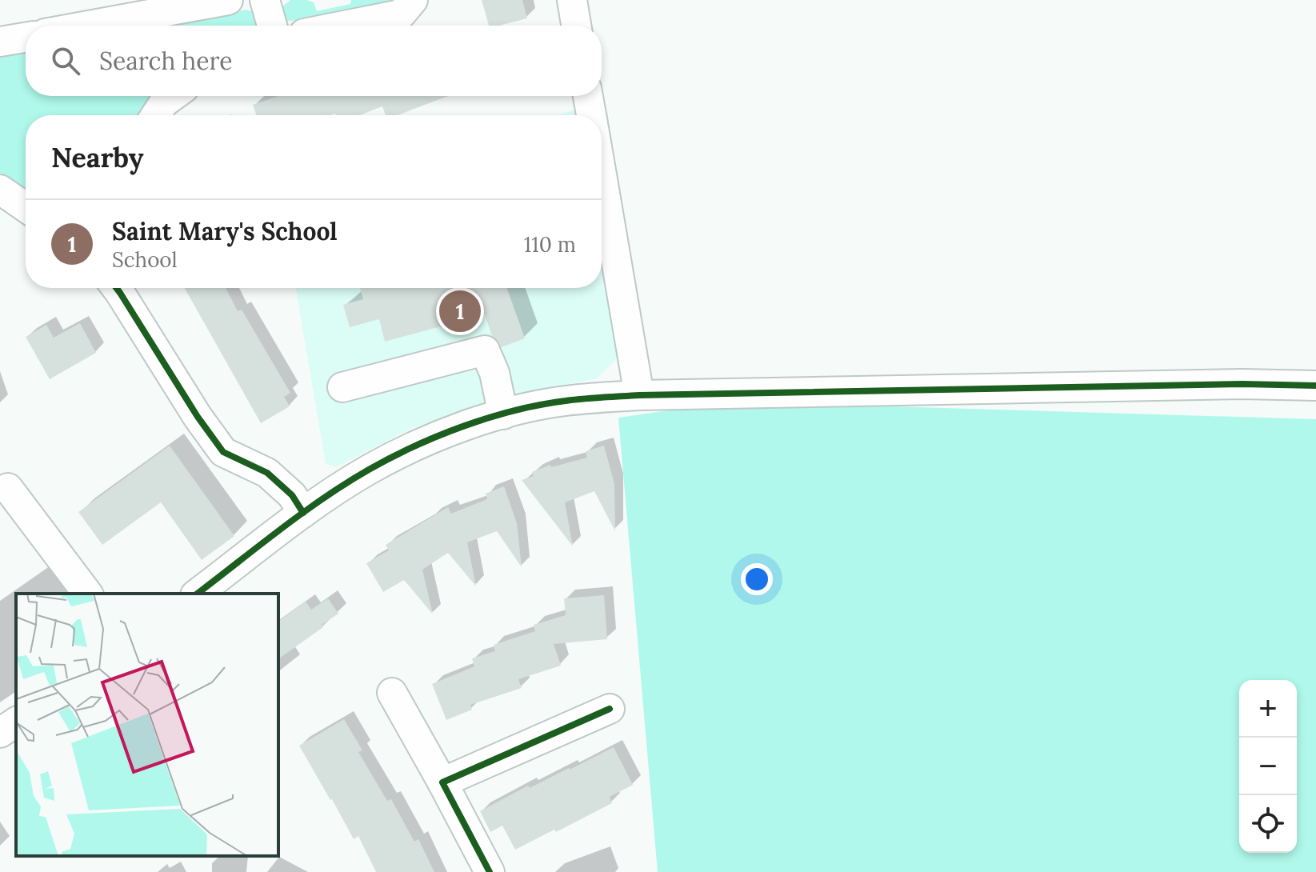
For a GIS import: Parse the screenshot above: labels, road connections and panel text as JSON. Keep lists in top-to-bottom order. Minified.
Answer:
{"page":{"search":"Search here","heading":"Nearby","list":[{"mark":"1","name":"Saint Mary's School","note":"School","value":"110 m"}],"pins":"1","map_buttons":["+","−"]}}
